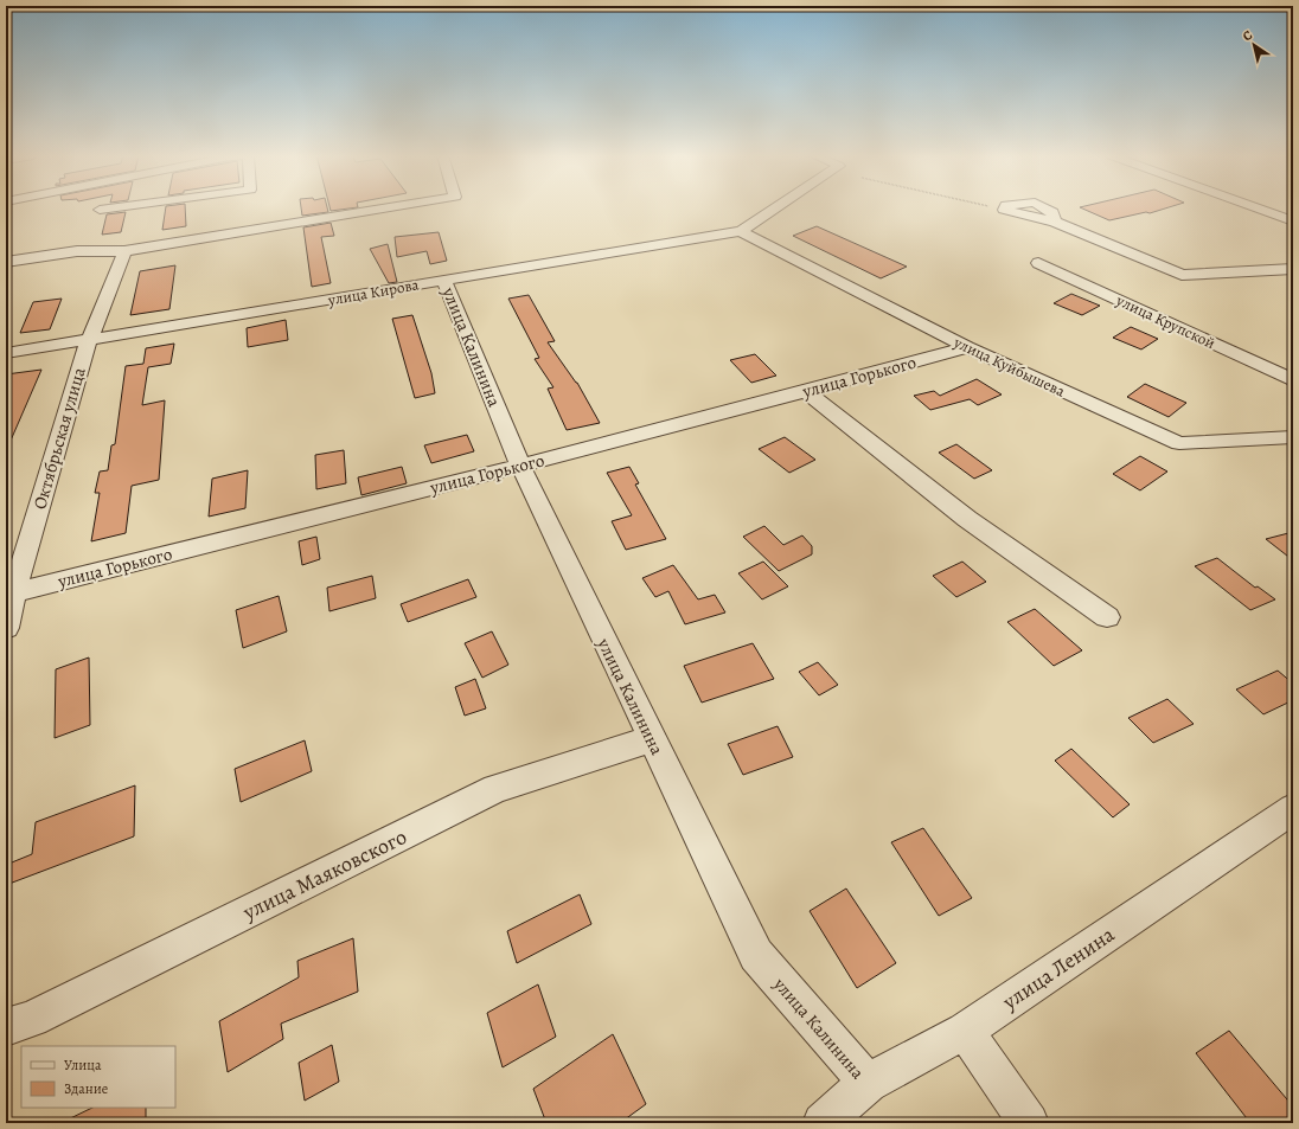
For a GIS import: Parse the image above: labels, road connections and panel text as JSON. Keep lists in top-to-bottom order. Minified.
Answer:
{"streets":{"street":["улица Кирова","улица Крупской","улица Калинина","улица Куйбышева","улица Горького","Октябрьская улица","улица Маяковского","улица Ленина"]},"crossings":[["улица Кирова","улица Калинина"],["улица Кирова","улица Куйбышева"],["улица Кирова","Октябрьская улица"],["улица Калинина","улица Горького"],["улица Калинина","улица Маяковского"],["улица Калинина","улица Ленина"],["улица Куйбышева","улица Горького"],["улица Горького","Октябрьская улица"]],"legend":["Улица","Здание"],"north":"top left"}
